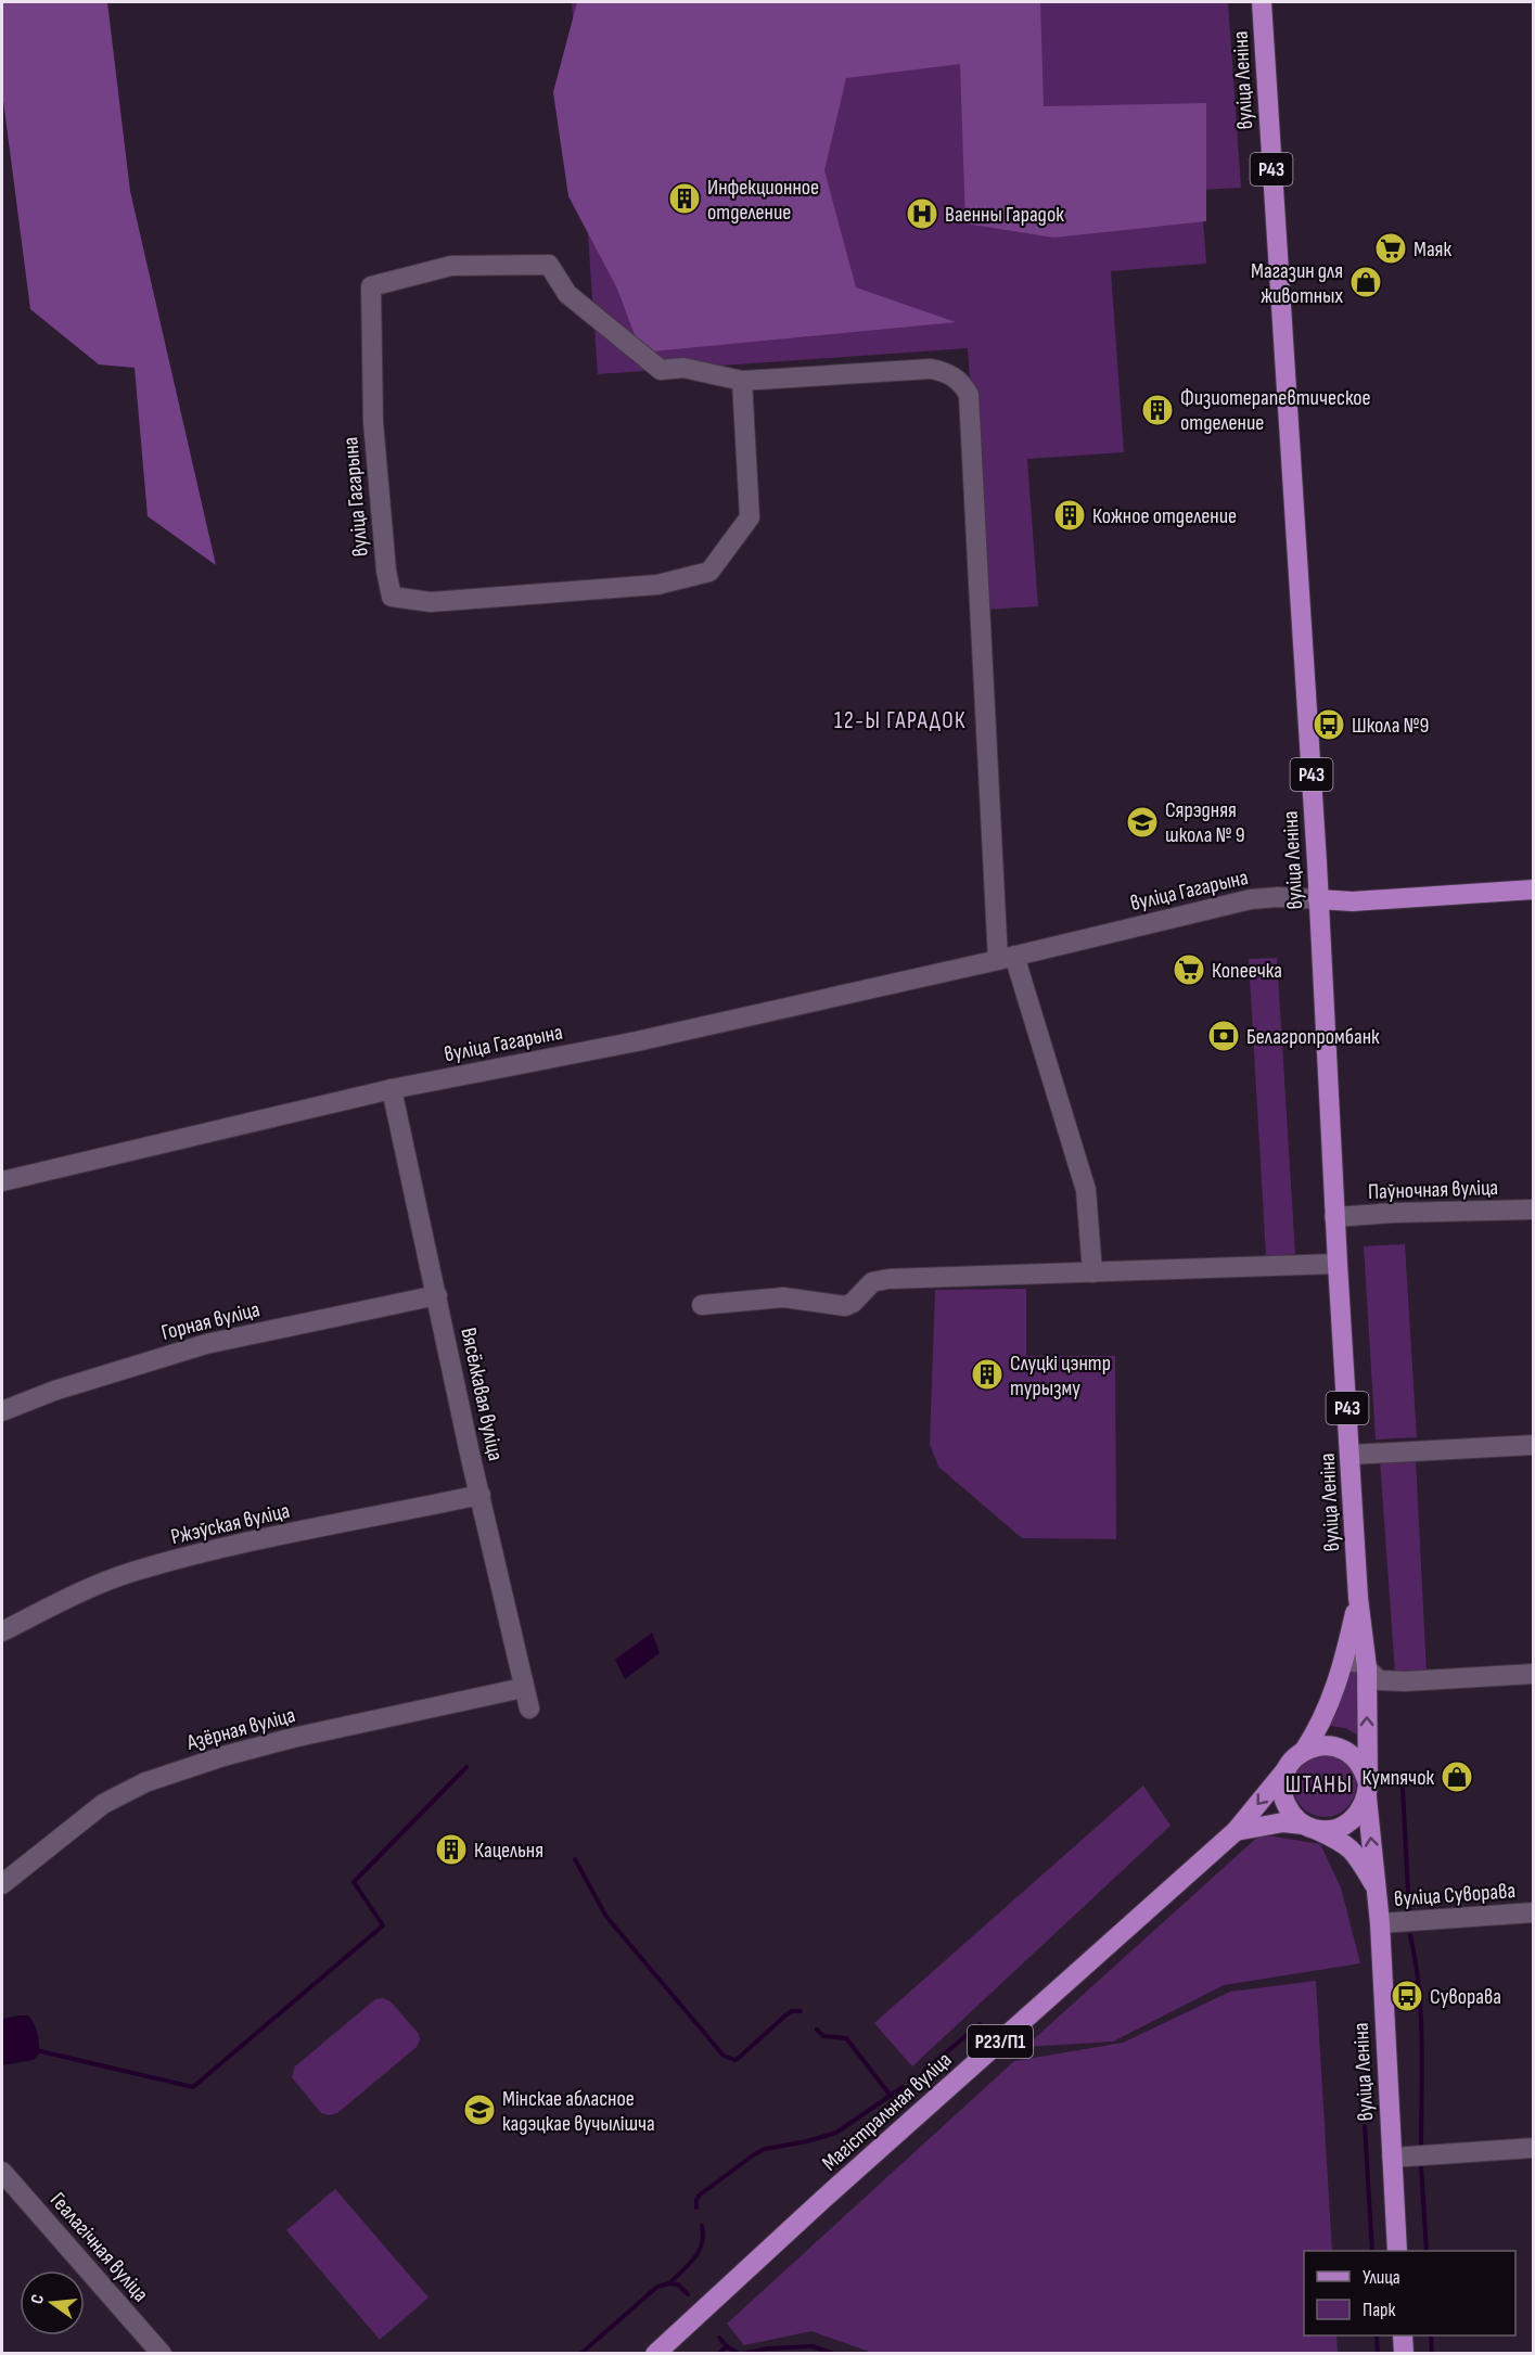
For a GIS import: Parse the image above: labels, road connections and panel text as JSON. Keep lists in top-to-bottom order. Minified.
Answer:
{"streets":{"main road":["вуліца Леніна","Р43","вуліца Гагарына","Р23/П1","Магістральная вуліца"],"street":["Паўночная вуліца","Горная вуліца","Вясёлкавая вуліца","Ржэўская вуліца","Азёрная вуліца","вуліца Суворава","Геалагічная вуліца"]},"crossings":[["вуліца Леніна","Р43"],["вуліца Леніна","вуліца Гагарына"],["вуліца Леніна","Паўночная вуліца"],["вуліца Леніна","вуліца Суворава"],["вуліца Леніна","Магістральная вуліца"],["Р43","Магістральная вуліца"],["вуліца Гагарына","Вясёлкавая вуліца"],["Горная вуліца","Вясёлкавая вуліца"],["Вясёлкавая вуліца","Ржэўская вуліца"],["Вясёлкавая вуліца","Азёрная вуліца"]],"districts":["12-Ы ГАРАДОК","ШТАНЫ"],"places":{"building":["Инфекционное отделение","Физиотерапевтическое отделение","Кожное отделение","Слуцкі цэнтр турызму","Кацельня"],"hospital":["Ваенны Гарадок"],"supermarket":["Маяк","Копеечка"],"shop":["Магазин для животных","Кумпячок"],"bus stop":["Школа №9","Суворава"],"school or university":["Сярэдняя школа № 9","Мінскае абласное кадэцкае вучылішча"],"bank":["Белагропромбанк"]},"legend":["Улица","Парк"],"north":"left"}
